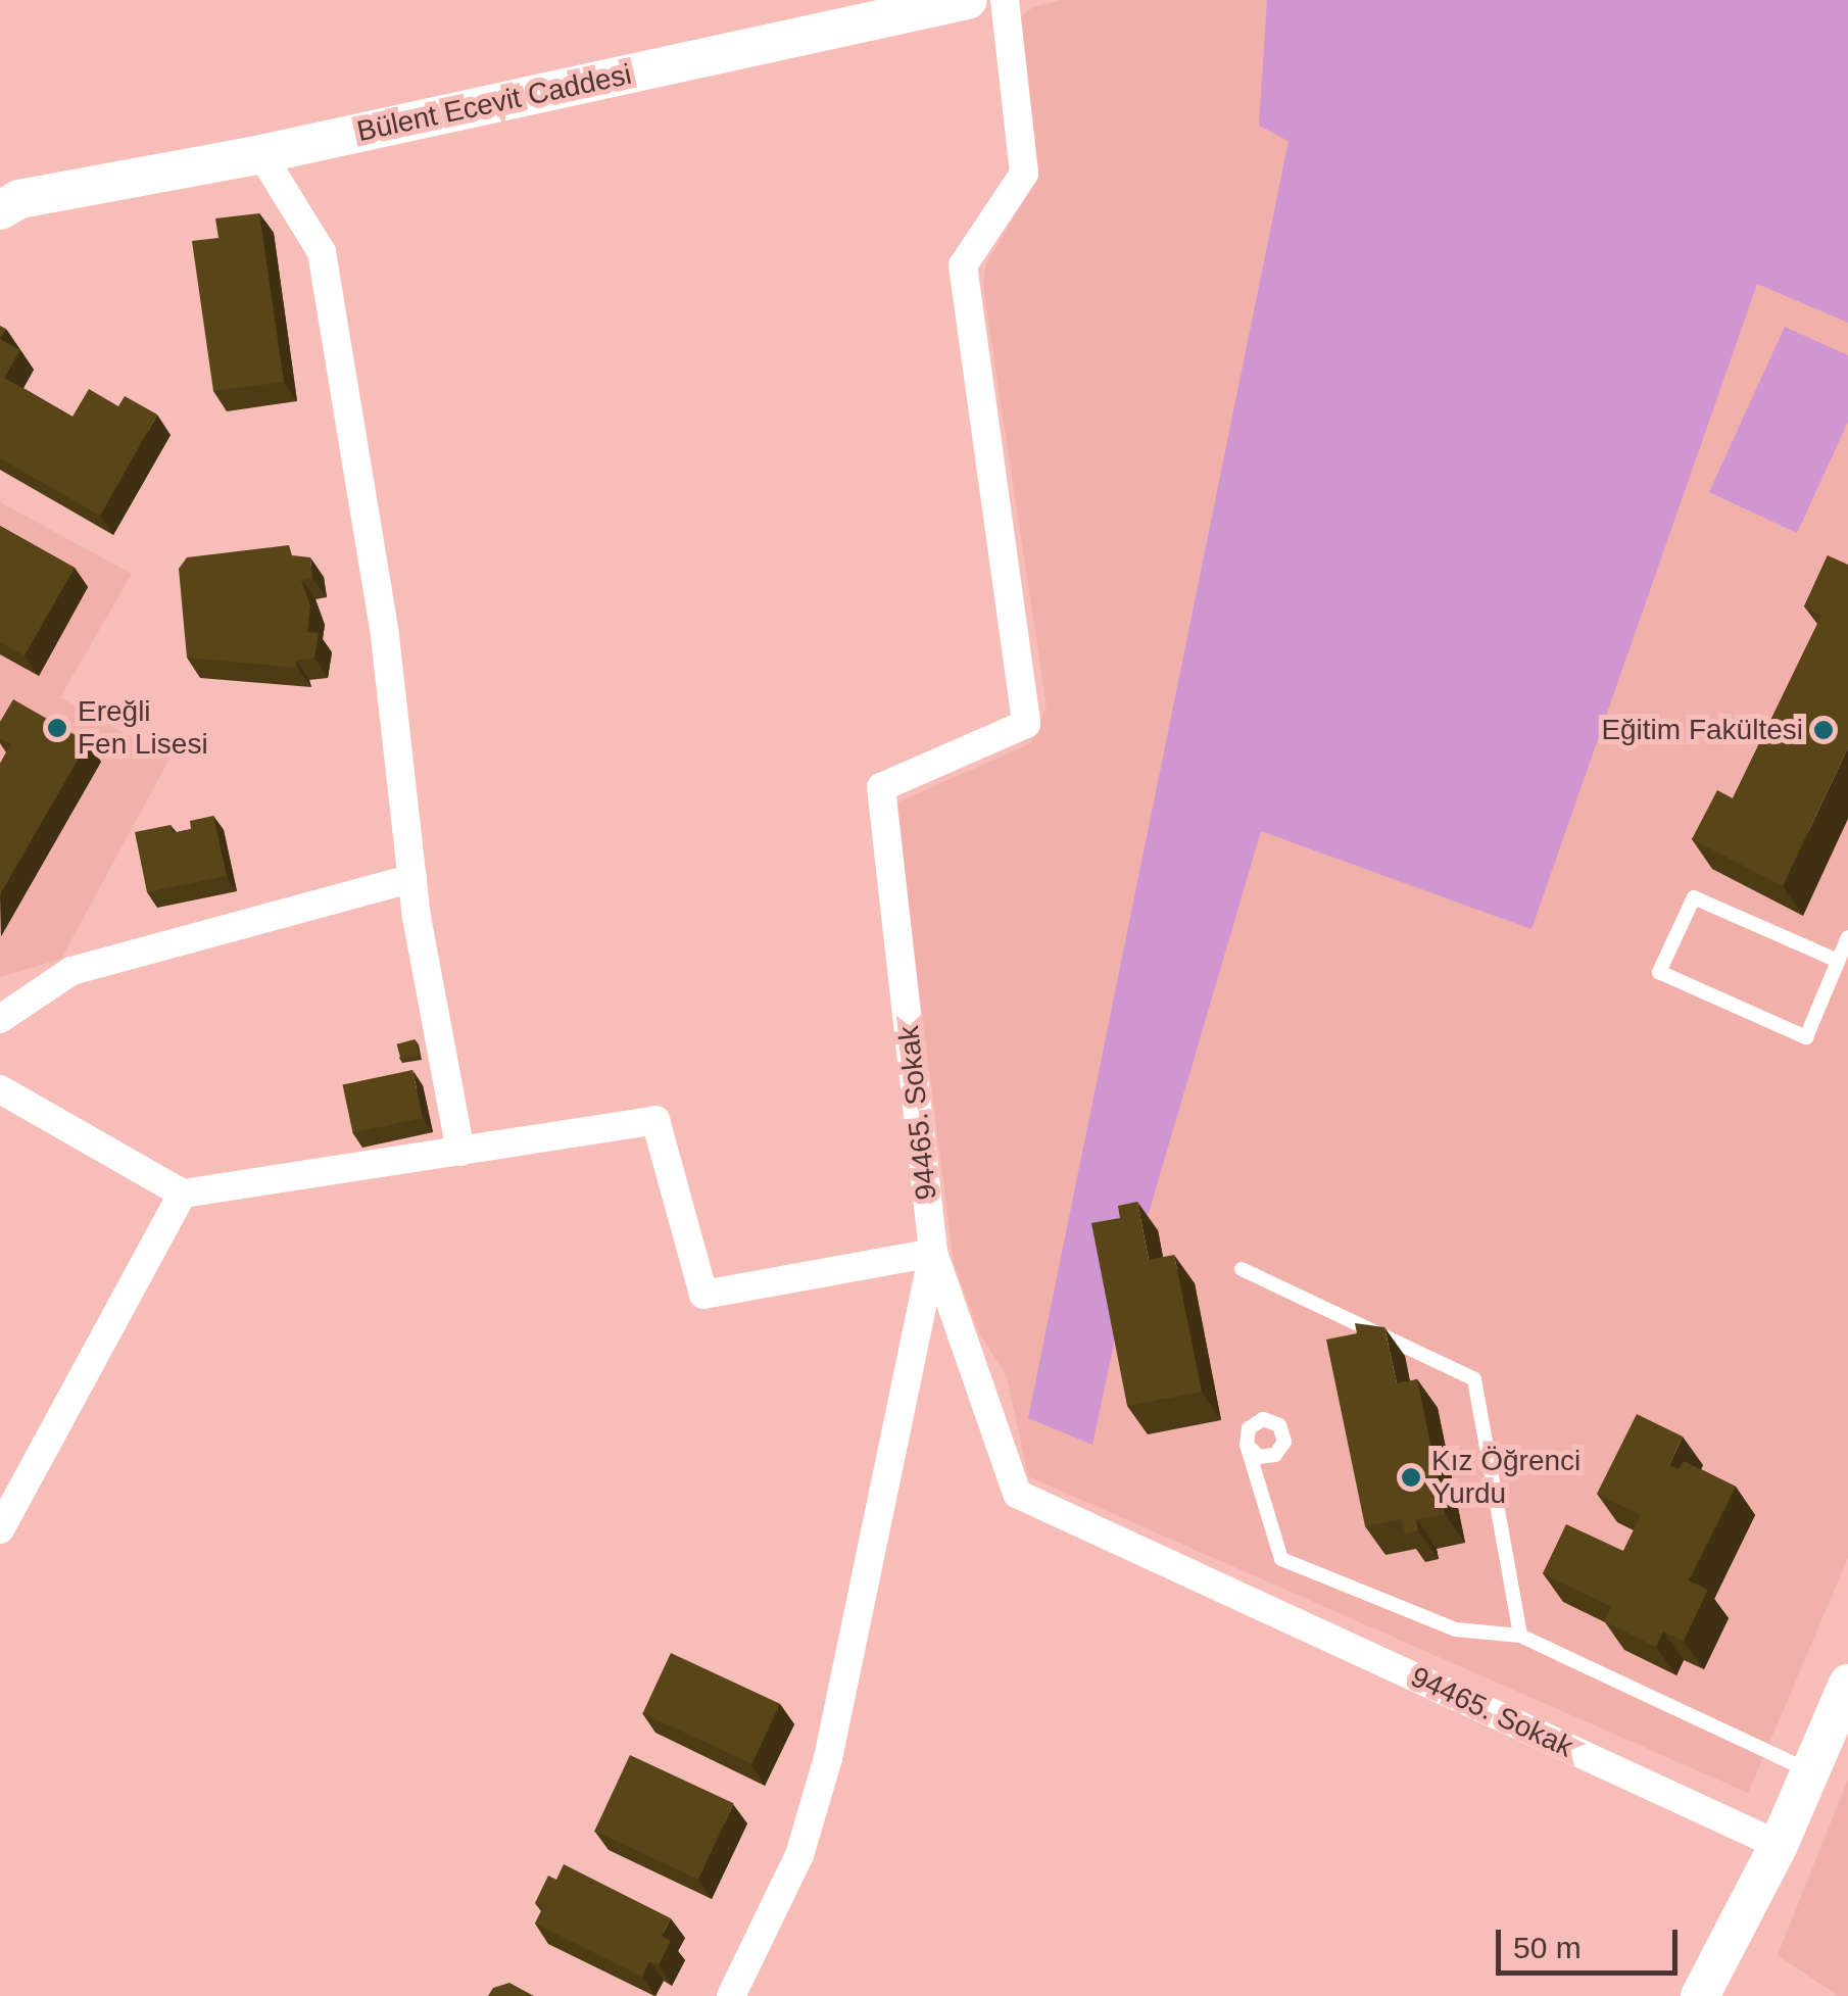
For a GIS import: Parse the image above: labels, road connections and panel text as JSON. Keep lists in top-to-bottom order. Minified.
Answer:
{"streets":{"street":["Bülent Ecevit Caddesi","94465. Sokak"]},"places":["Ereğli Fen Lisesi","Eğitim Fakültesi","Kız Öğrenci Yurdu"],"scale_bar":"50 m"}
